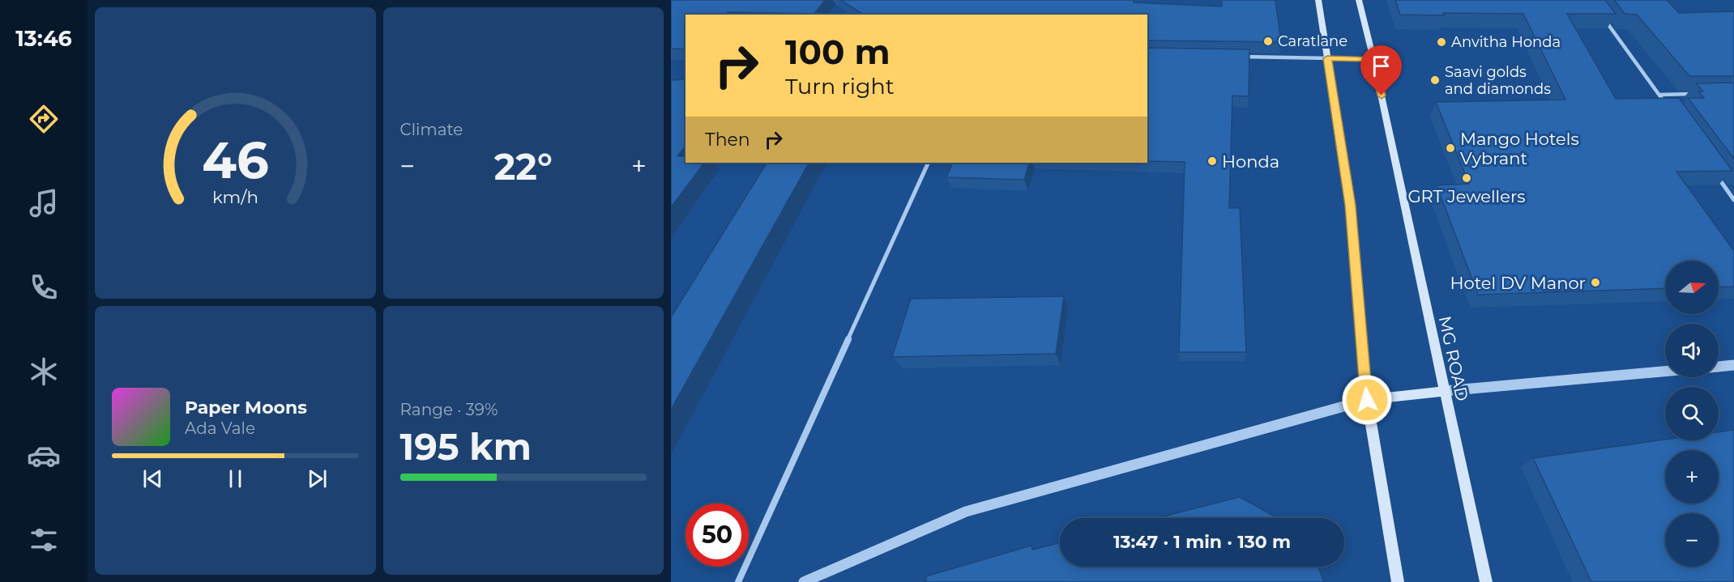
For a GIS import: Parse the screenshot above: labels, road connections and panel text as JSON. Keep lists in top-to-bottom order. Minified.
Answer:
{"streets":{"main road":["MG ROAD"]},"places":["Caratlane","Anvitha Honda","Saavi golds and diamonds","Mango Hotels Vybrant","Honda","GRT Jewellers","Hotel DV Manor"],"north":"right","page":{"tabs":"13:46","tile":["Climate",["Range · 39%","195 km"]],"turn":["100 m","Turn right"],"then":"Then","heat":["−","22°","+"],"map_buttons":["+","−"],"song":["Paper Moons","Ada Vale"],"limit":"50","trip":"13:47 · 1 min · 130 m","gauge":["46","km/h"]}}
